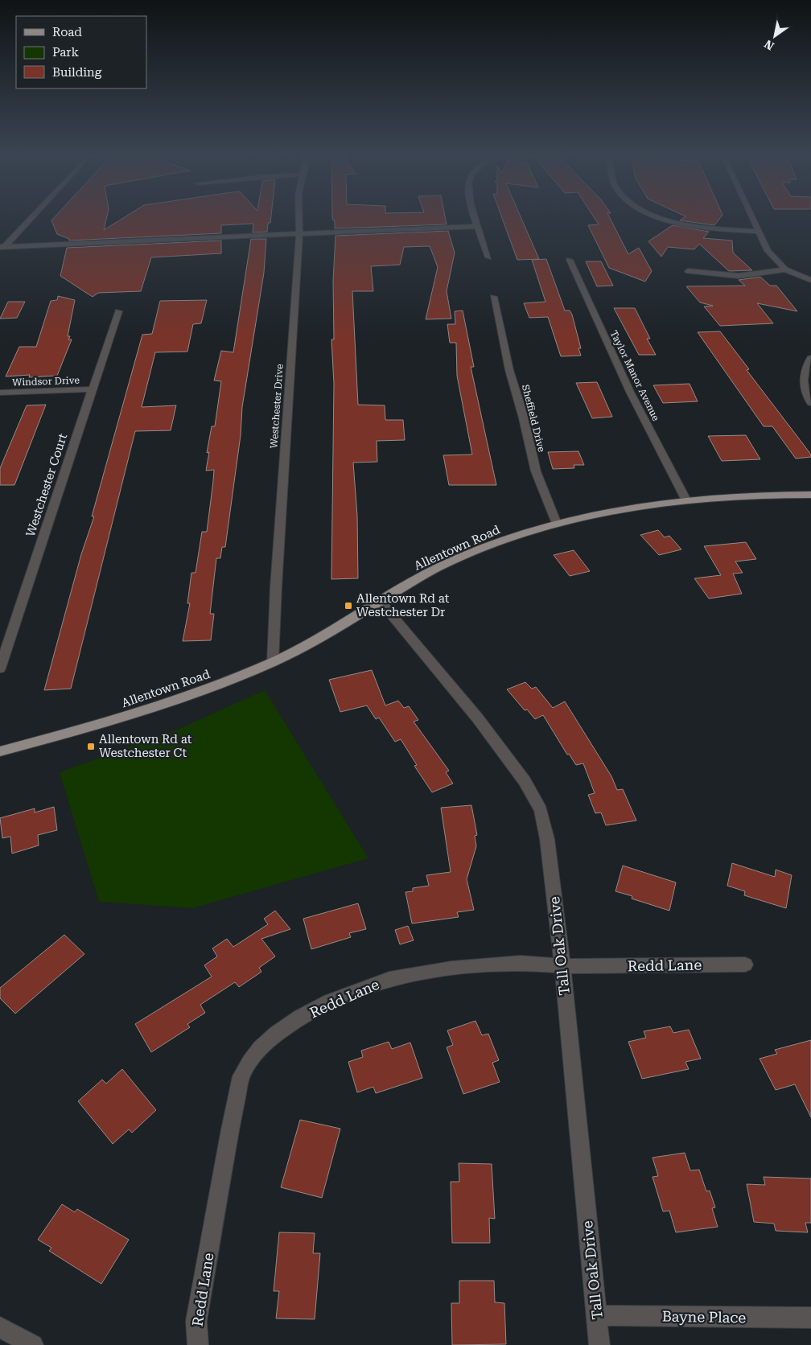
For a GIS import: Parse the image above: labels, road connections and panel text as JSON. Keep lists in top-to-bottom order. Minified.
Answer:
{"streets":{"main road":["Allentown Road"],"street":["Taylor Manor Avenue","Windsor Drive","Westchester Drive","Sheffield Drive","Westchester Court","Tall Oak Drive","Redd Lane","Bayne Place"]},"crossings":[["Taylor Manor Avenue","Allentown Road"],["Windsor Drive","Westchester Court"],["Westchester Drive","Allentown Road"],["Sheffield Drive","Allentown Road"],["Allentown Road","Tall Oak Drive"],["Tall Oak Drive","Redd Lane"],["Tall Oak Drive","Bayne Place"]],"places":{"transit":["Allentown Rd at Westchester Dr","Allentown Rd at Westchester Ct"]},"legend":["Road","Park","Building"],"north":"bottom left"}
